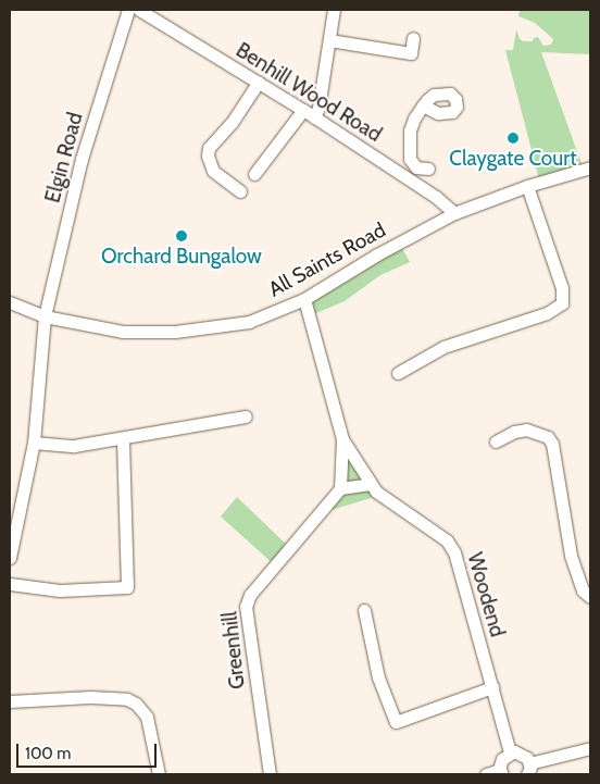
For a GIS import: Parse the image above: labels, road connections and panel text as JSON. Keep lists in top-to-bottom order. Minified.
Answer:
{"streets":{"street":["Benhill Wood Road","Elgin Road","All Saints Road","Woodend","Greenhill"]},"crossings":[["Benhill Wood Road","All Saints Road"],["Elgin Road","All Saints Road"],["All Saints Road","Woodend"],["Woodend","Greenhill"]],"places":["Claygate Court","Orchard Bungalow"],"scale_bar":"100 m"}
